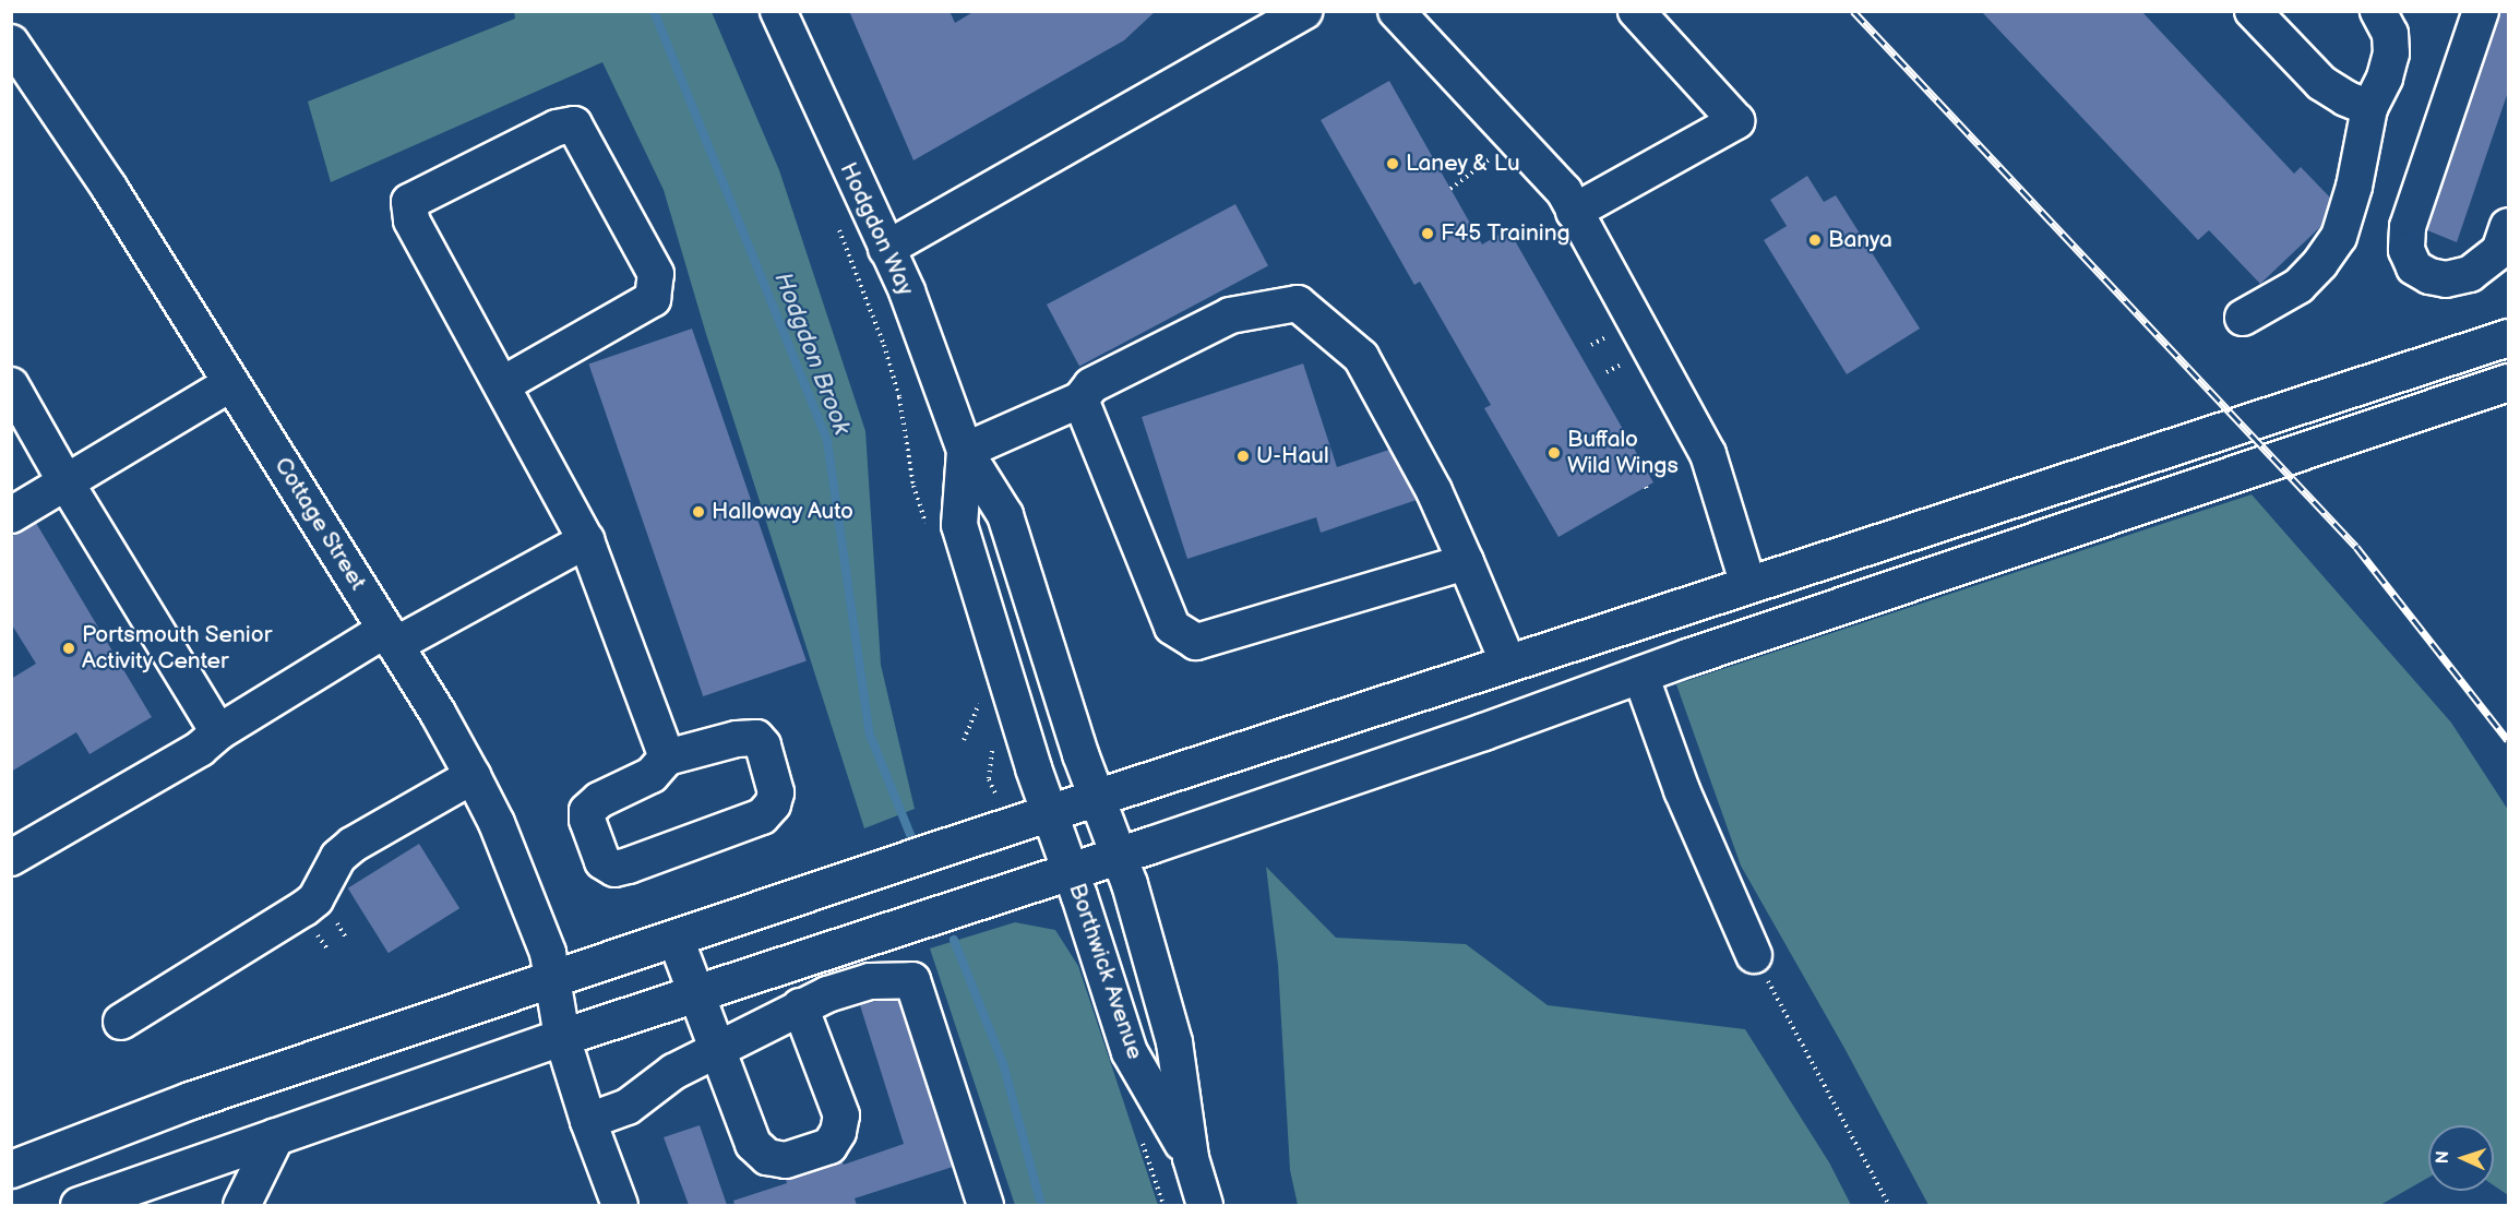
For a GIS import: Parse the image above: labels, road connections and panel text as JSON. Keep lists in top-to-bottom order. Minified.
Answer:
{"streets":{"street":["Hodgdon Way","Cottage Street","Borthwick Avenue"]},"crossings":[["Hodgdon Way","Borthwick Avenue"]],"water":["Hodgdon Brook"],"places":["Laney & Lu","F45 Training","Banya","Buffalo Wild Wings","U-Haul","Halloway Auto","Portsmouth Senior Activity Center"],"north":"left"}
